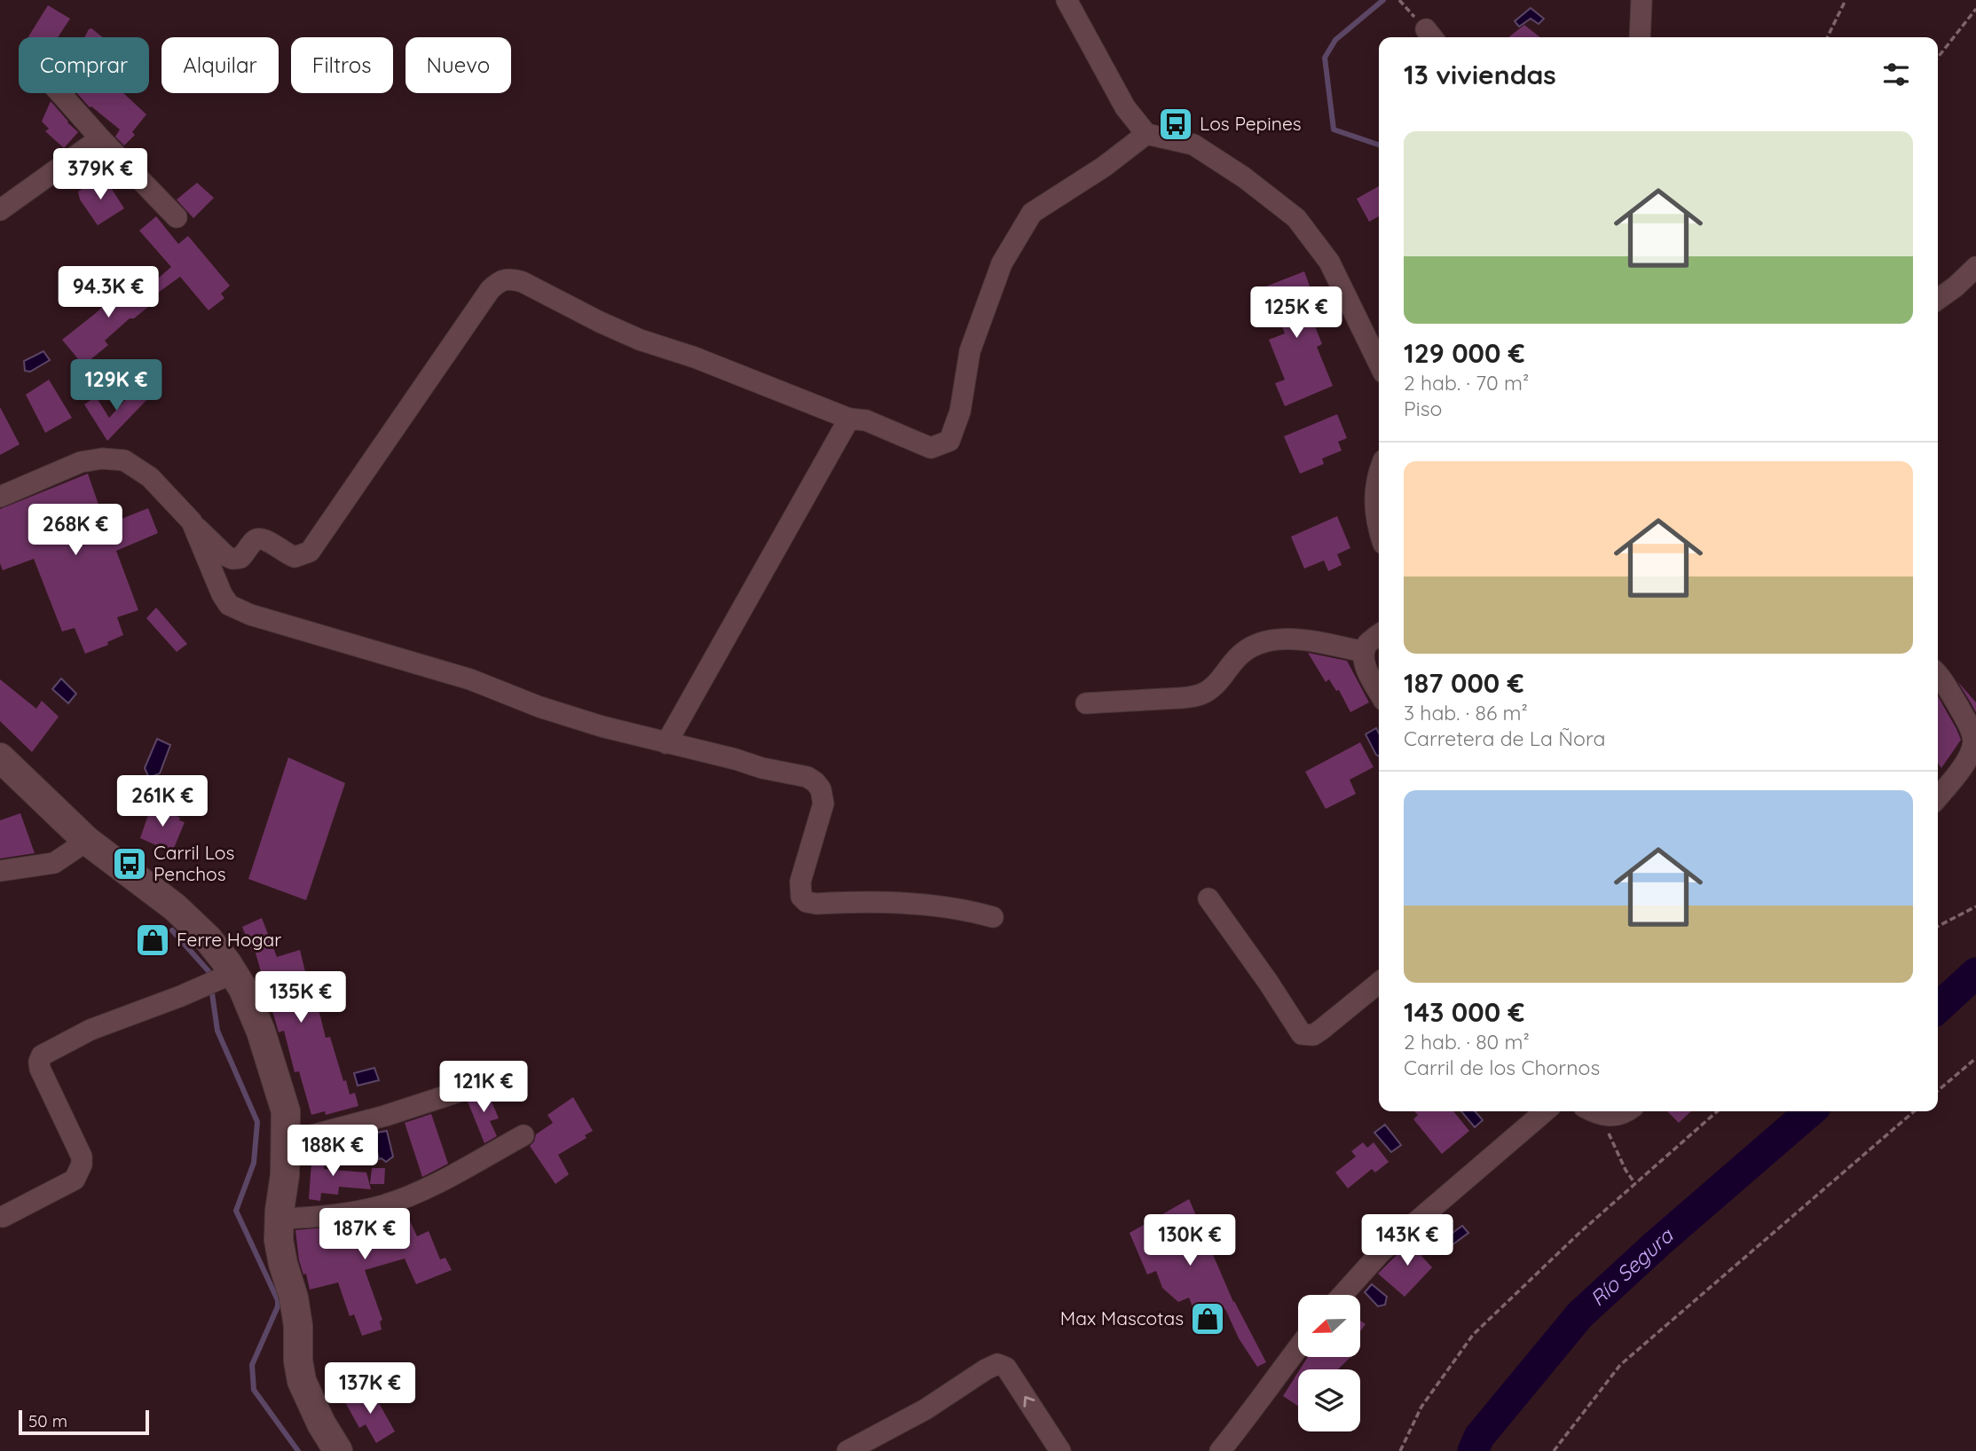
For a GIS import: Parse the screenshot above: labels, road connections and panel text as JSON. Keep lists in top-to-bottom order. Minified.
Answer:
{"water":["Río Segura"],"places":{"bus stop":["Los Pepines","Carril Los Penchos"],"shop":["Ferre Hogar","Max Mascotas"]},"scale_bar":"50 m","north":"left","page":{"chip":["Comprar","Alquilar","Filtros","Nuevo"],"heading":"13 viviendas","list":[{"name":"129 000 €","note":"2 hab. · 70 m² · Piso"},{"name":"187 000 €","note":"3 hab. · 86 m² · Carretera de La Ñora"},{"name":"143 000 €","note":"2 hab. · 80 m² · Carril de los Chornos"}],"price":["379K €","94.3K €","125K €","129K €","268K €","261K €","135K €","121K €","188K €","187K €","130K €","143K €","137K €"],"scale":"50 m"}}
